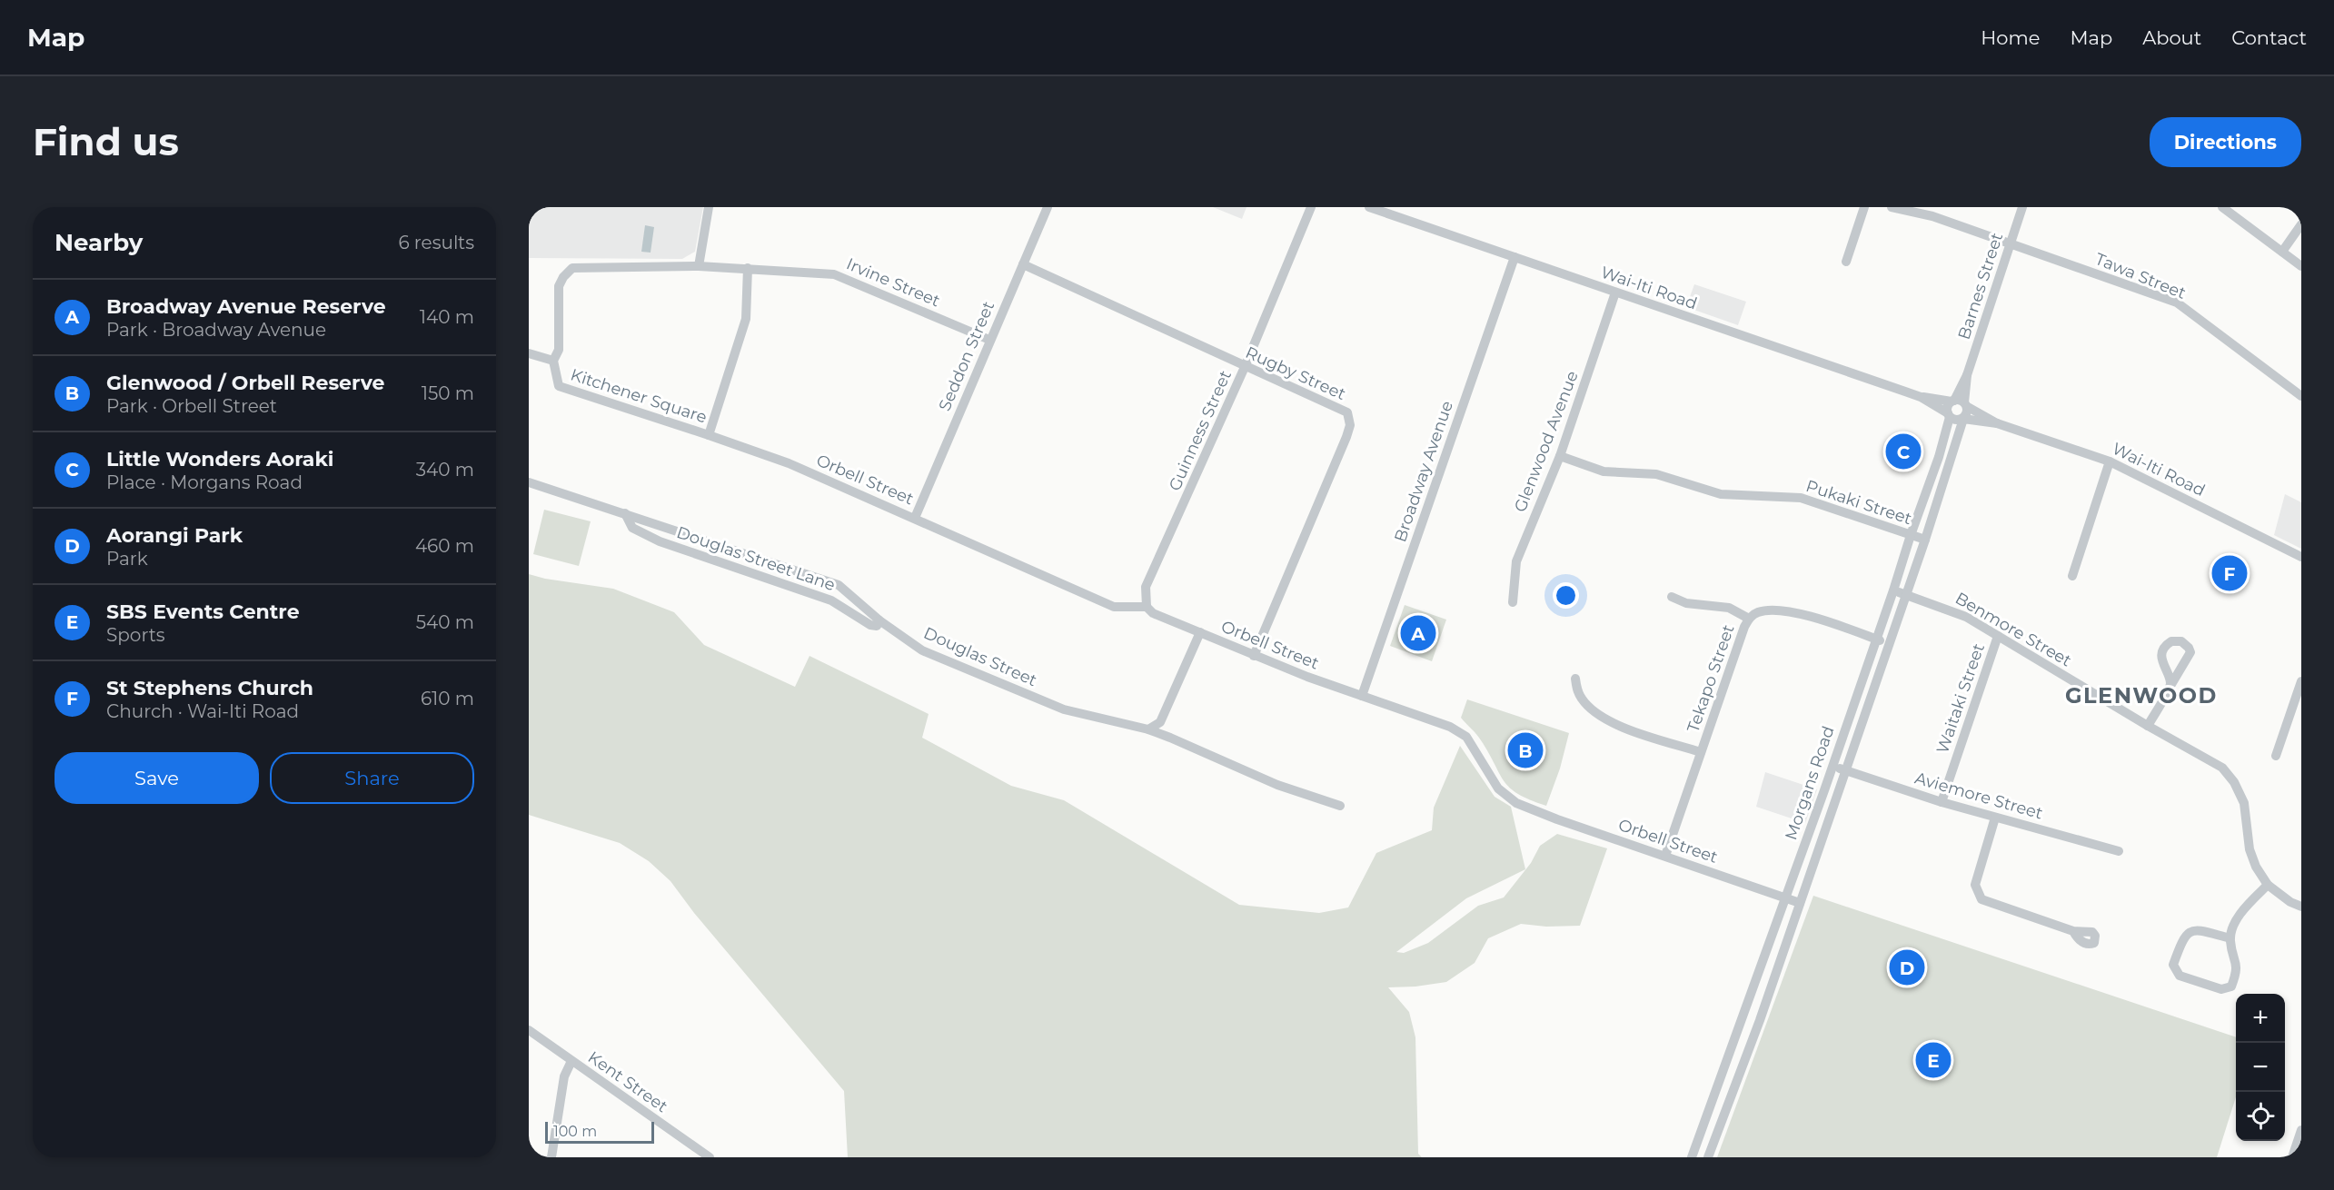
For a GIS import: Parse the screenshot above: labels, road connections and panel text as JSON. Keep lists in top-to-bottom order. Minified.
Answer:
{"streets":{"street":["Tawa Street","Irvine Street","Barnes Street","Wai-Iti Road","Seddon Street","Rugby Street","Kitchener Square","Guinness Street","Glenwood Avenue","Broadway Avenue","Orbell Street","Pukaki Street","Douglas Street Lane","Benmore Street","Douglas Street","Tekapo Street","Waitaki Street","Morgans Road","Aviemore Street","Kent Street"]},"crossings":[["Tawa Street","Barnes Street"],["Irvine Street","Seddon Street"],["Irvine Street","Kitchener Square"],["Barnes Street","Wai-Iti Road"],["Barnes Street","Morgans Road"],["Wai-Iti Road","Glenwood Avenue"],["Wai-Iti Road","Broadway Avenue"],["Wai-Iti Road","Morgans Road"],["Seddon Street","Rugby Street"],["Seddon Street","Orbell Street"],["Rugby Street","Guinness Street"],["Rugby Street","Orbell Street"],["Kitchener Square","Orbell Street"],["Guinness Street","Orbell Street"],["Glenwood Avenue","Pukaki Street"],["Broadway Avenue","Orbell Street"],["Orbell Street","Tekapo Street"],["Orbell Street","Morgans Road"],["Pukaki Street","Morgans Road"],["Douglas Street Lane","Douglas Street"],["Benmore Street","Waitaki Street"],["Benmore Street","Morgans Road"],["Tekapo Street","Morgans Road"],["Waitaki Street","Aviemore Street"],["Morgans Road","Aviemore Street"]],"districts":["GLENWOOD"],"scale_bar":"100 m","page":{"header":"Map","nav":["Home","Map","About","Contact"],"buttons":["Directions",["Save","Share"]],"title":"Find us","heading":["Nearby","6 results"],"list":[{"mark":"A","name":"Broadway Avenue Reserve","note":"Park · Broadway Avenue","value":"140 m"},{"mark":"B","name":"Glenwood / Orbell Reserve","note":"Park · Orbell Street","value":"150 m"},{"mark":"C","name":"Little Wonders Aoraki","note":"Place · Morgans Road","value":"340 m"},{"mark":"D","name":"Aorangi Park","note":"Park","value":"460 m"},{"mark":"E","name":"SBS Events Centre","note":"Sports","value":"540 m"},{"mark":"F","name":"St Stephens Church","note":"Church · Wai-Iti Road","value":"610 m"}],"pins":["C","F","A","B","D","E"],"map_buttons":["+","−"],"scale":"100 m"}}
